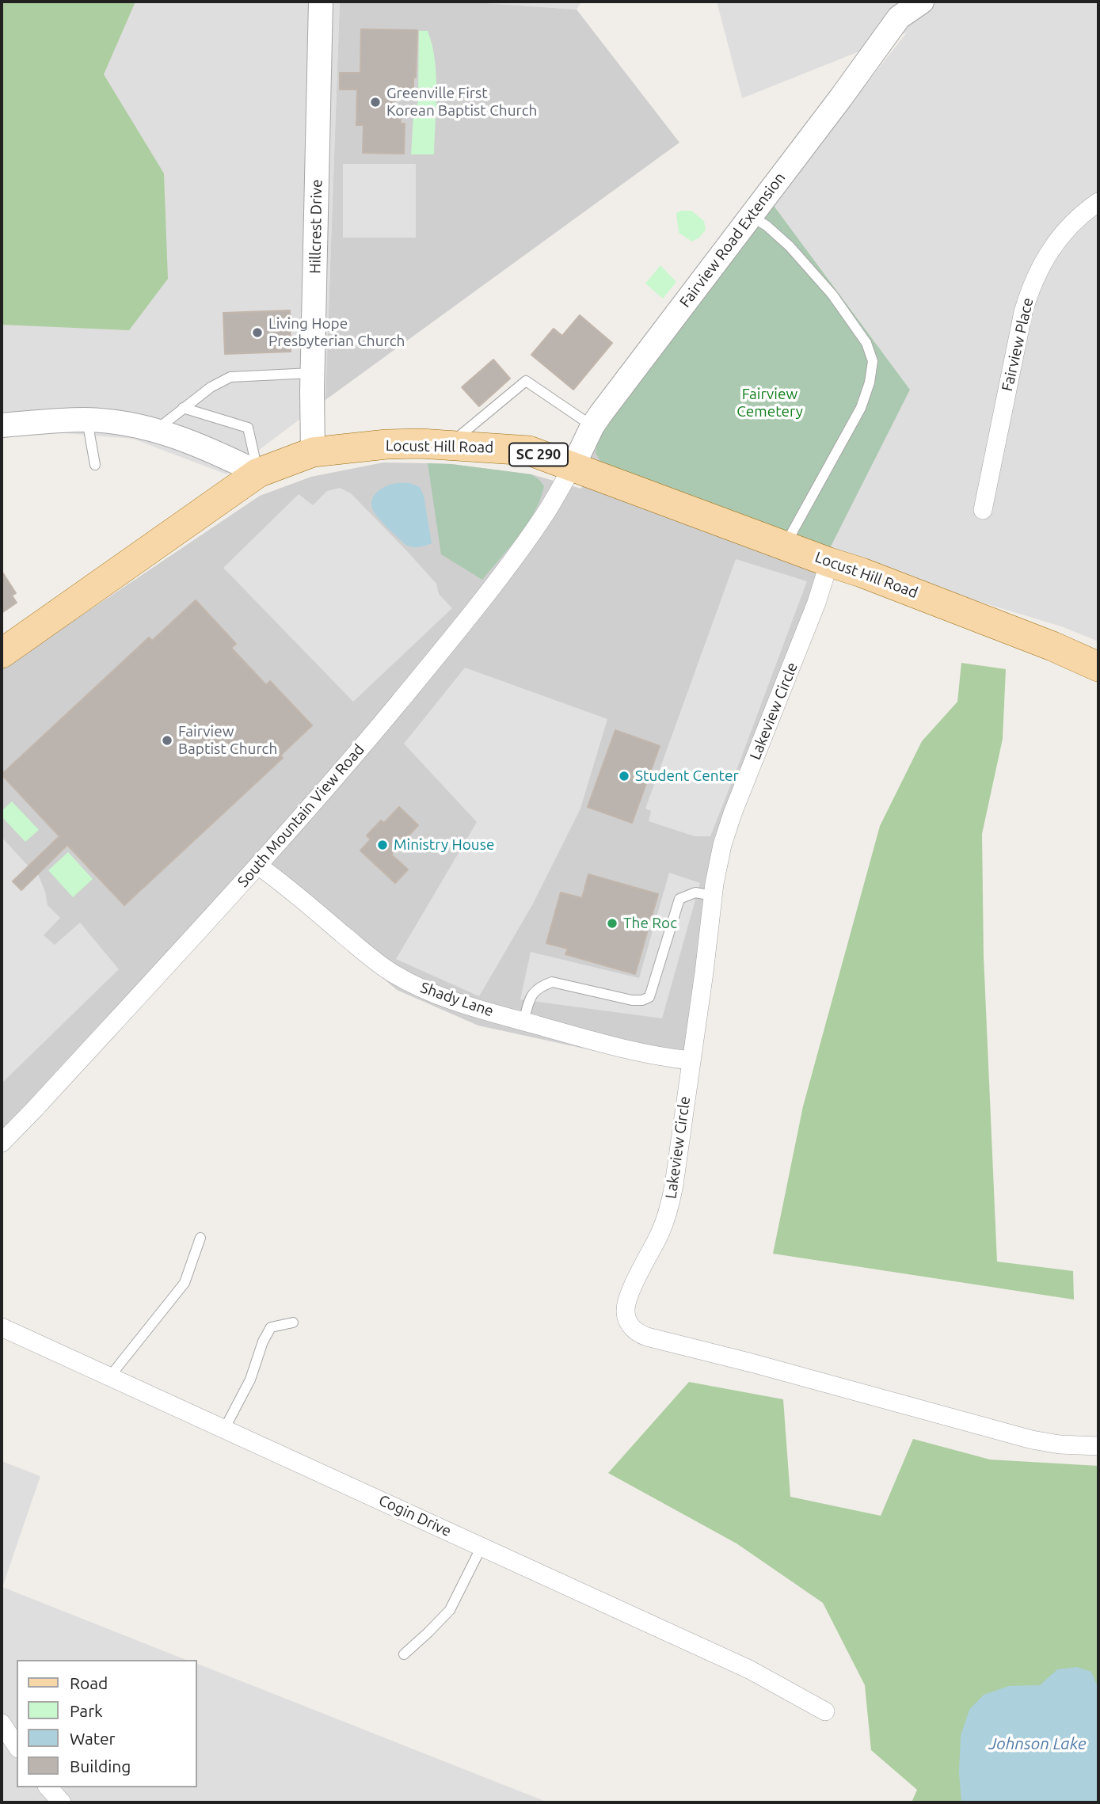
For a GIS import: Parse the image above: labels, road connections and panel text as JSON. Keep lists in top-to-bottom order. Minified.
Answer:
{"streets":{"main road":["Locust Hill Road","SC 290"],"street":["Hillcrest Drive","Fairview Road Extension","Fairview Place","Lakeview Circle","South Mountain View Road","Shady Lane","Cogin Drive"]},"crossings":[["Hillcrest Drive","Locust Hill Road"],["Fairview Road Extension","Locust Hill Road"],["Fairview Road Extension","South Mountain View Road"],["Locust Hill Road","Lakeview Circle"],["Locust Hill Road","South Mountain View Road"],["Lakeview Circle","Shady Lane"],["South Mountain View Road","Shady Lane"]],"water":["Johnson Lake"],"parks":["Fairview Cemetery"],"places":["Greenville First Korean Baptist Church","Living Hope Presbyterian Church","Fairview Baptist Church","Student Center","Ministry House","The Roc"],"legend":["Road","Park","Water","Building"]}
